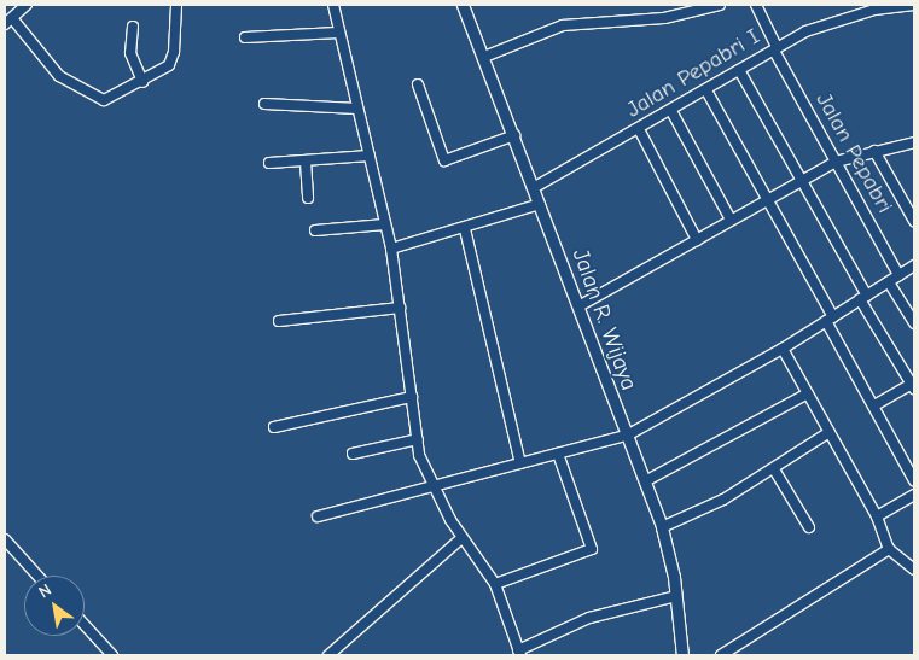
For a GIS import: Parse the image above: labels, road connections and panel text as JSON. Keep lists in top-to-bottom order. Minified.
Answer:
{"streets":{"street":["Jalan Pepabri I","Jalan Pepabri","Jalan R. Wijaya"]},"crossings":[["Jalan Pepabri I","Jalan Pepabri"],["Jalan Pepabri I","Jalan R. Wijaya"]],"north":"top left"}
